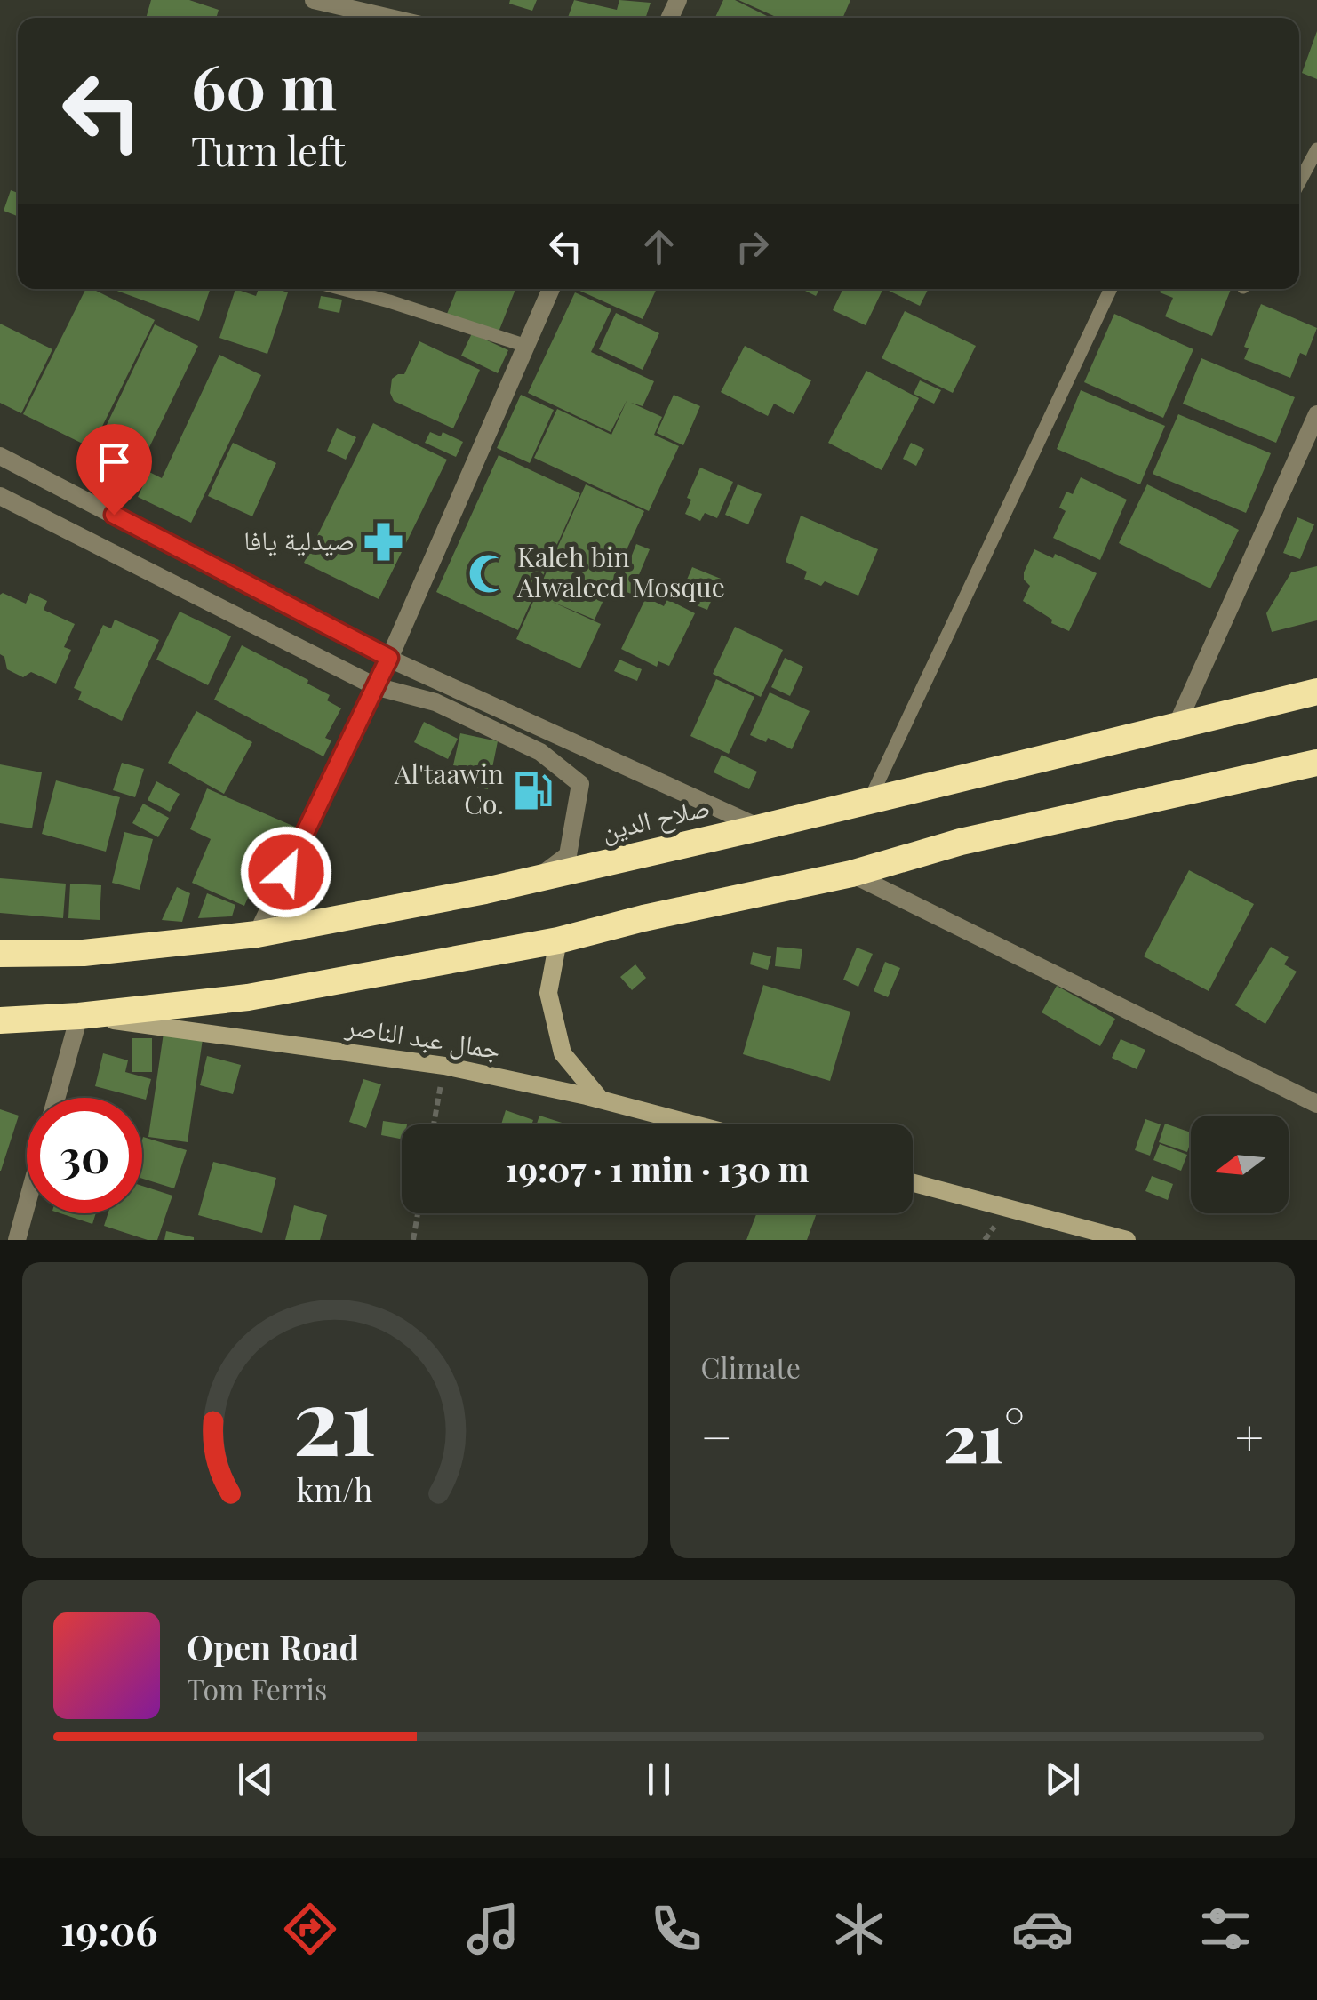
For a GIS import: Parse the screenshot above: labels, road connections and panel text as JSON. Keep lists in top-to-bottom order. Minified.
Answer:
{"streets":{"highway":["صلاح الدين"],"main road":["جمال عبد الناصر"]},"places":{"pharmacy":["صيدلية يافا"],"mosque":["Kaleh bin Alwaleed Mosque"],"fuel station":["Al'taawin Co."]},"north":"left","page":{"turn":["60 m","Turn left"],"limit":"30","trip":"19:07 · 1 min · 130 m","tile":"Climate","heat":["−","21°","+"],"song":["Open Road","Tom Ferris"],"tabs":"19:06","gauge":["21","km/h"]}}
